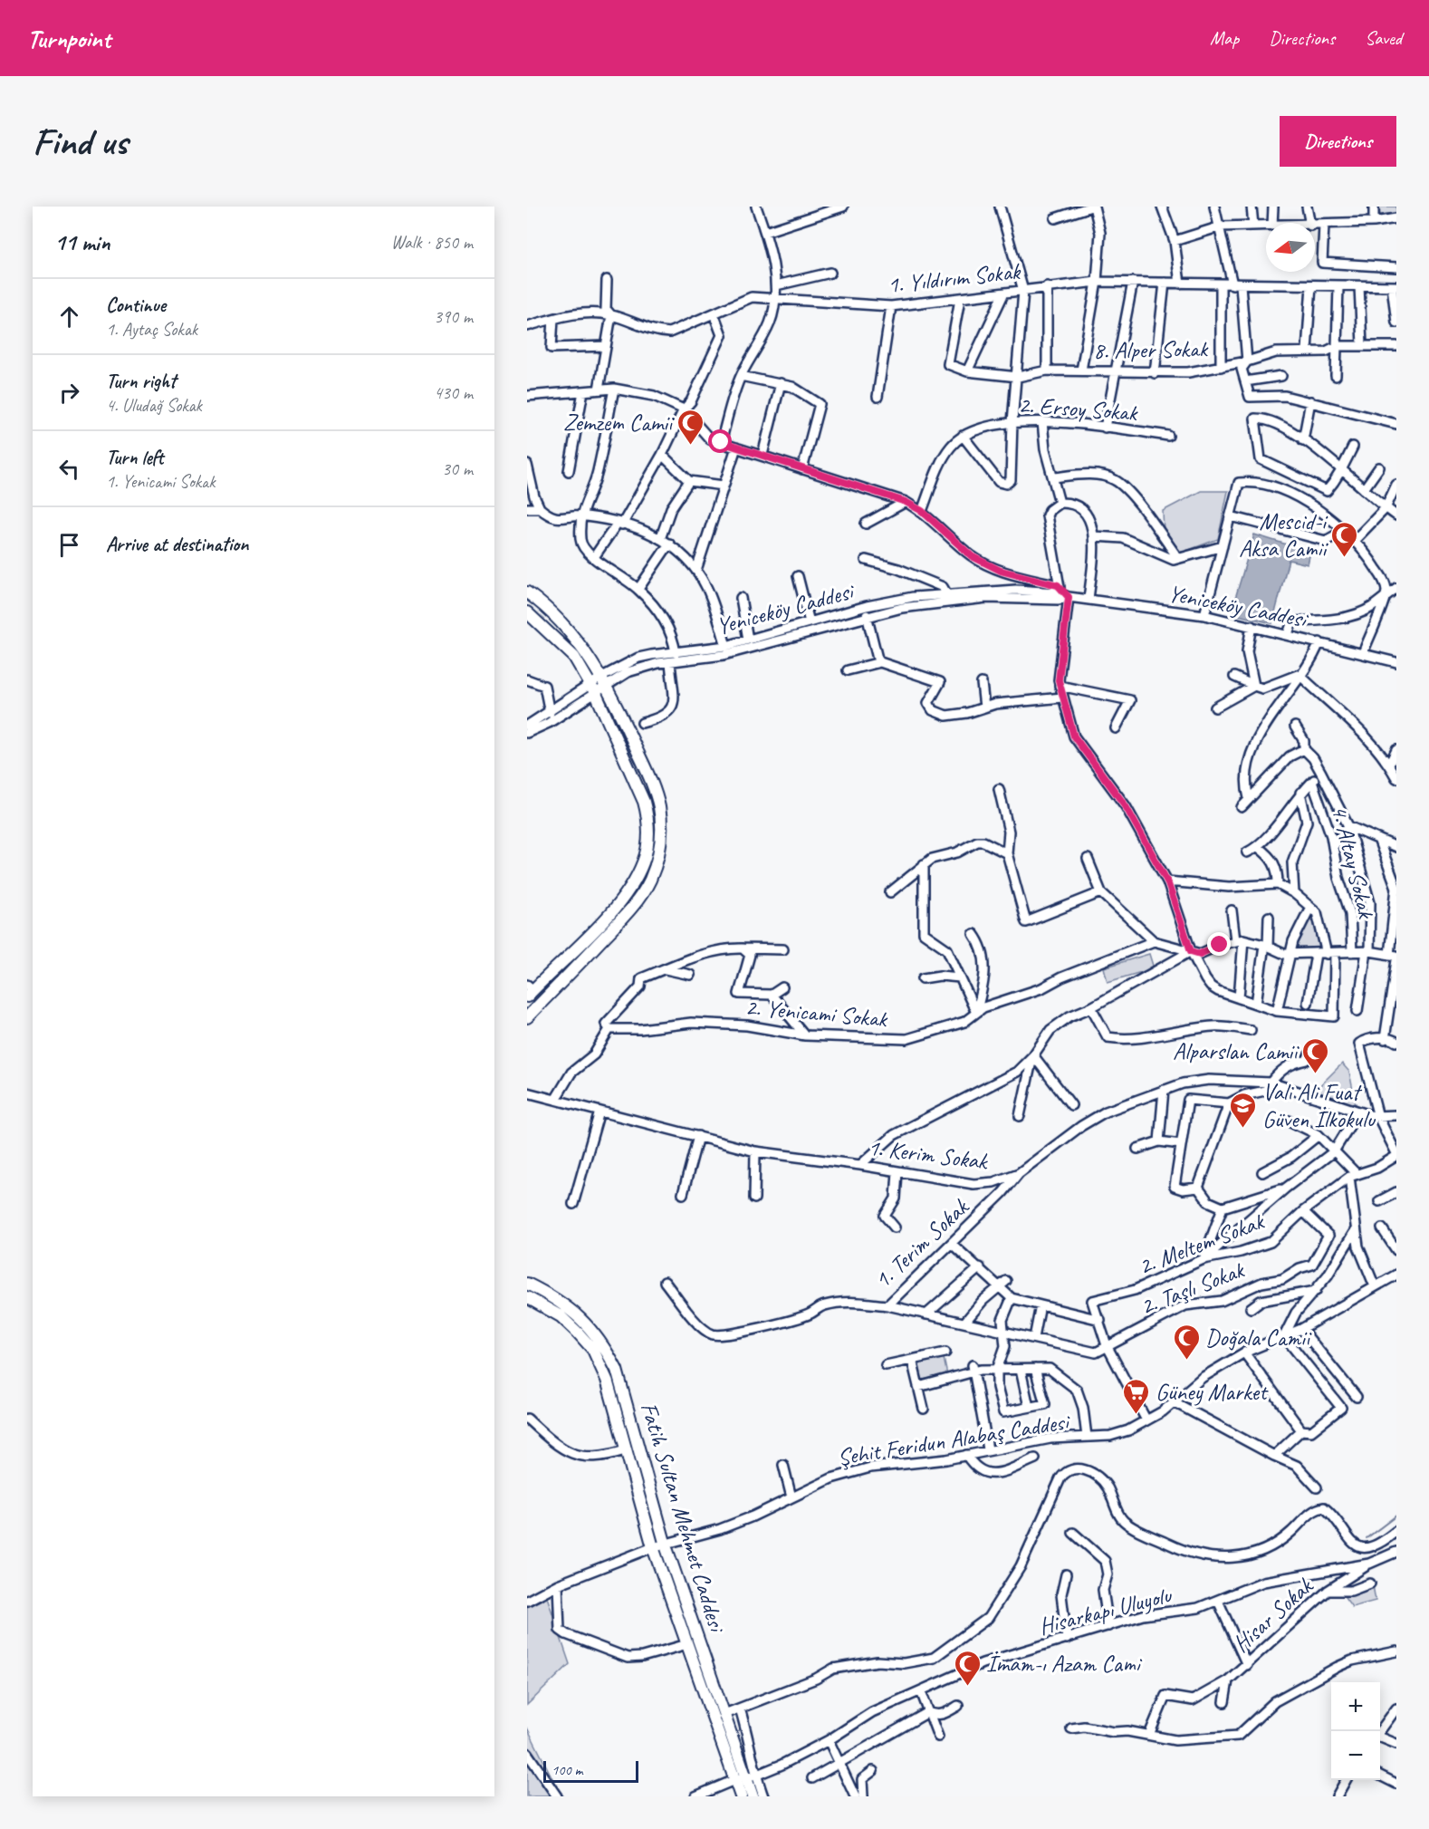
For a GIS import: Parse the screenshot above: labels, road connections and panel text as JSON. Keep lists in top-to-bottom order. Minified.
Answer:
{"streets":{"main road":["Fatih Sultan Mehmet Caddesi"],"street":["1. Yıldırım Sokak","8. Alper Sokak","2. Ersoy Sokak","Yeniceköy Caddesi","4. Altay Sokak","2. Yenicami Sokak","1. Kerim Sokak","1. Terim Sokak","2. Meltem Sokak","2. Taşlı Sokak","Şehit Feridun Alabaş Caddesi","Hisarkapı Uluyolu","Hisar Sokak"]},"crossings":[["1. Kerim Sokak","1. Terim Sokak"],["1. Terim Sokak","2. Taşlı Sokak"],["Şehit Feridun Alabaş Caddesi","Fatih Sultan Mehmet Caddesi"],["Fatih Sultan Mehmet Caddesi","Hisarkapı Uluyolu"],["Hisarkapı Uluyolu","Hisar Sokak"]],"places":{"mosque":["Zemzem Camii","Mescid-i Aksa Camii","Alparslan Camii","Doğala Camii","İmam-ı Azam Cami"],"school or university":["Vali Ali Fuat Güven İlkokulu"],"supermarket":["Güney Market"]},"scale_bar":"100 m","north":"left","page":{"header":"Turnpoint","nav":["Map","Directions","Saved"],"buttons":"Directions","title":"Find us","heading":["11 min","Walk · 850 m"],"list":[["Continue","1. Aytaç Sokak","390 m"],["Turn right","4. Uludağ Sokak","430 m"],["Turn left","1. Yenicami Sokak","30 m"],"Arrive at destination"],"map_buttons":["+","−"],"scale":"100 m"}}
